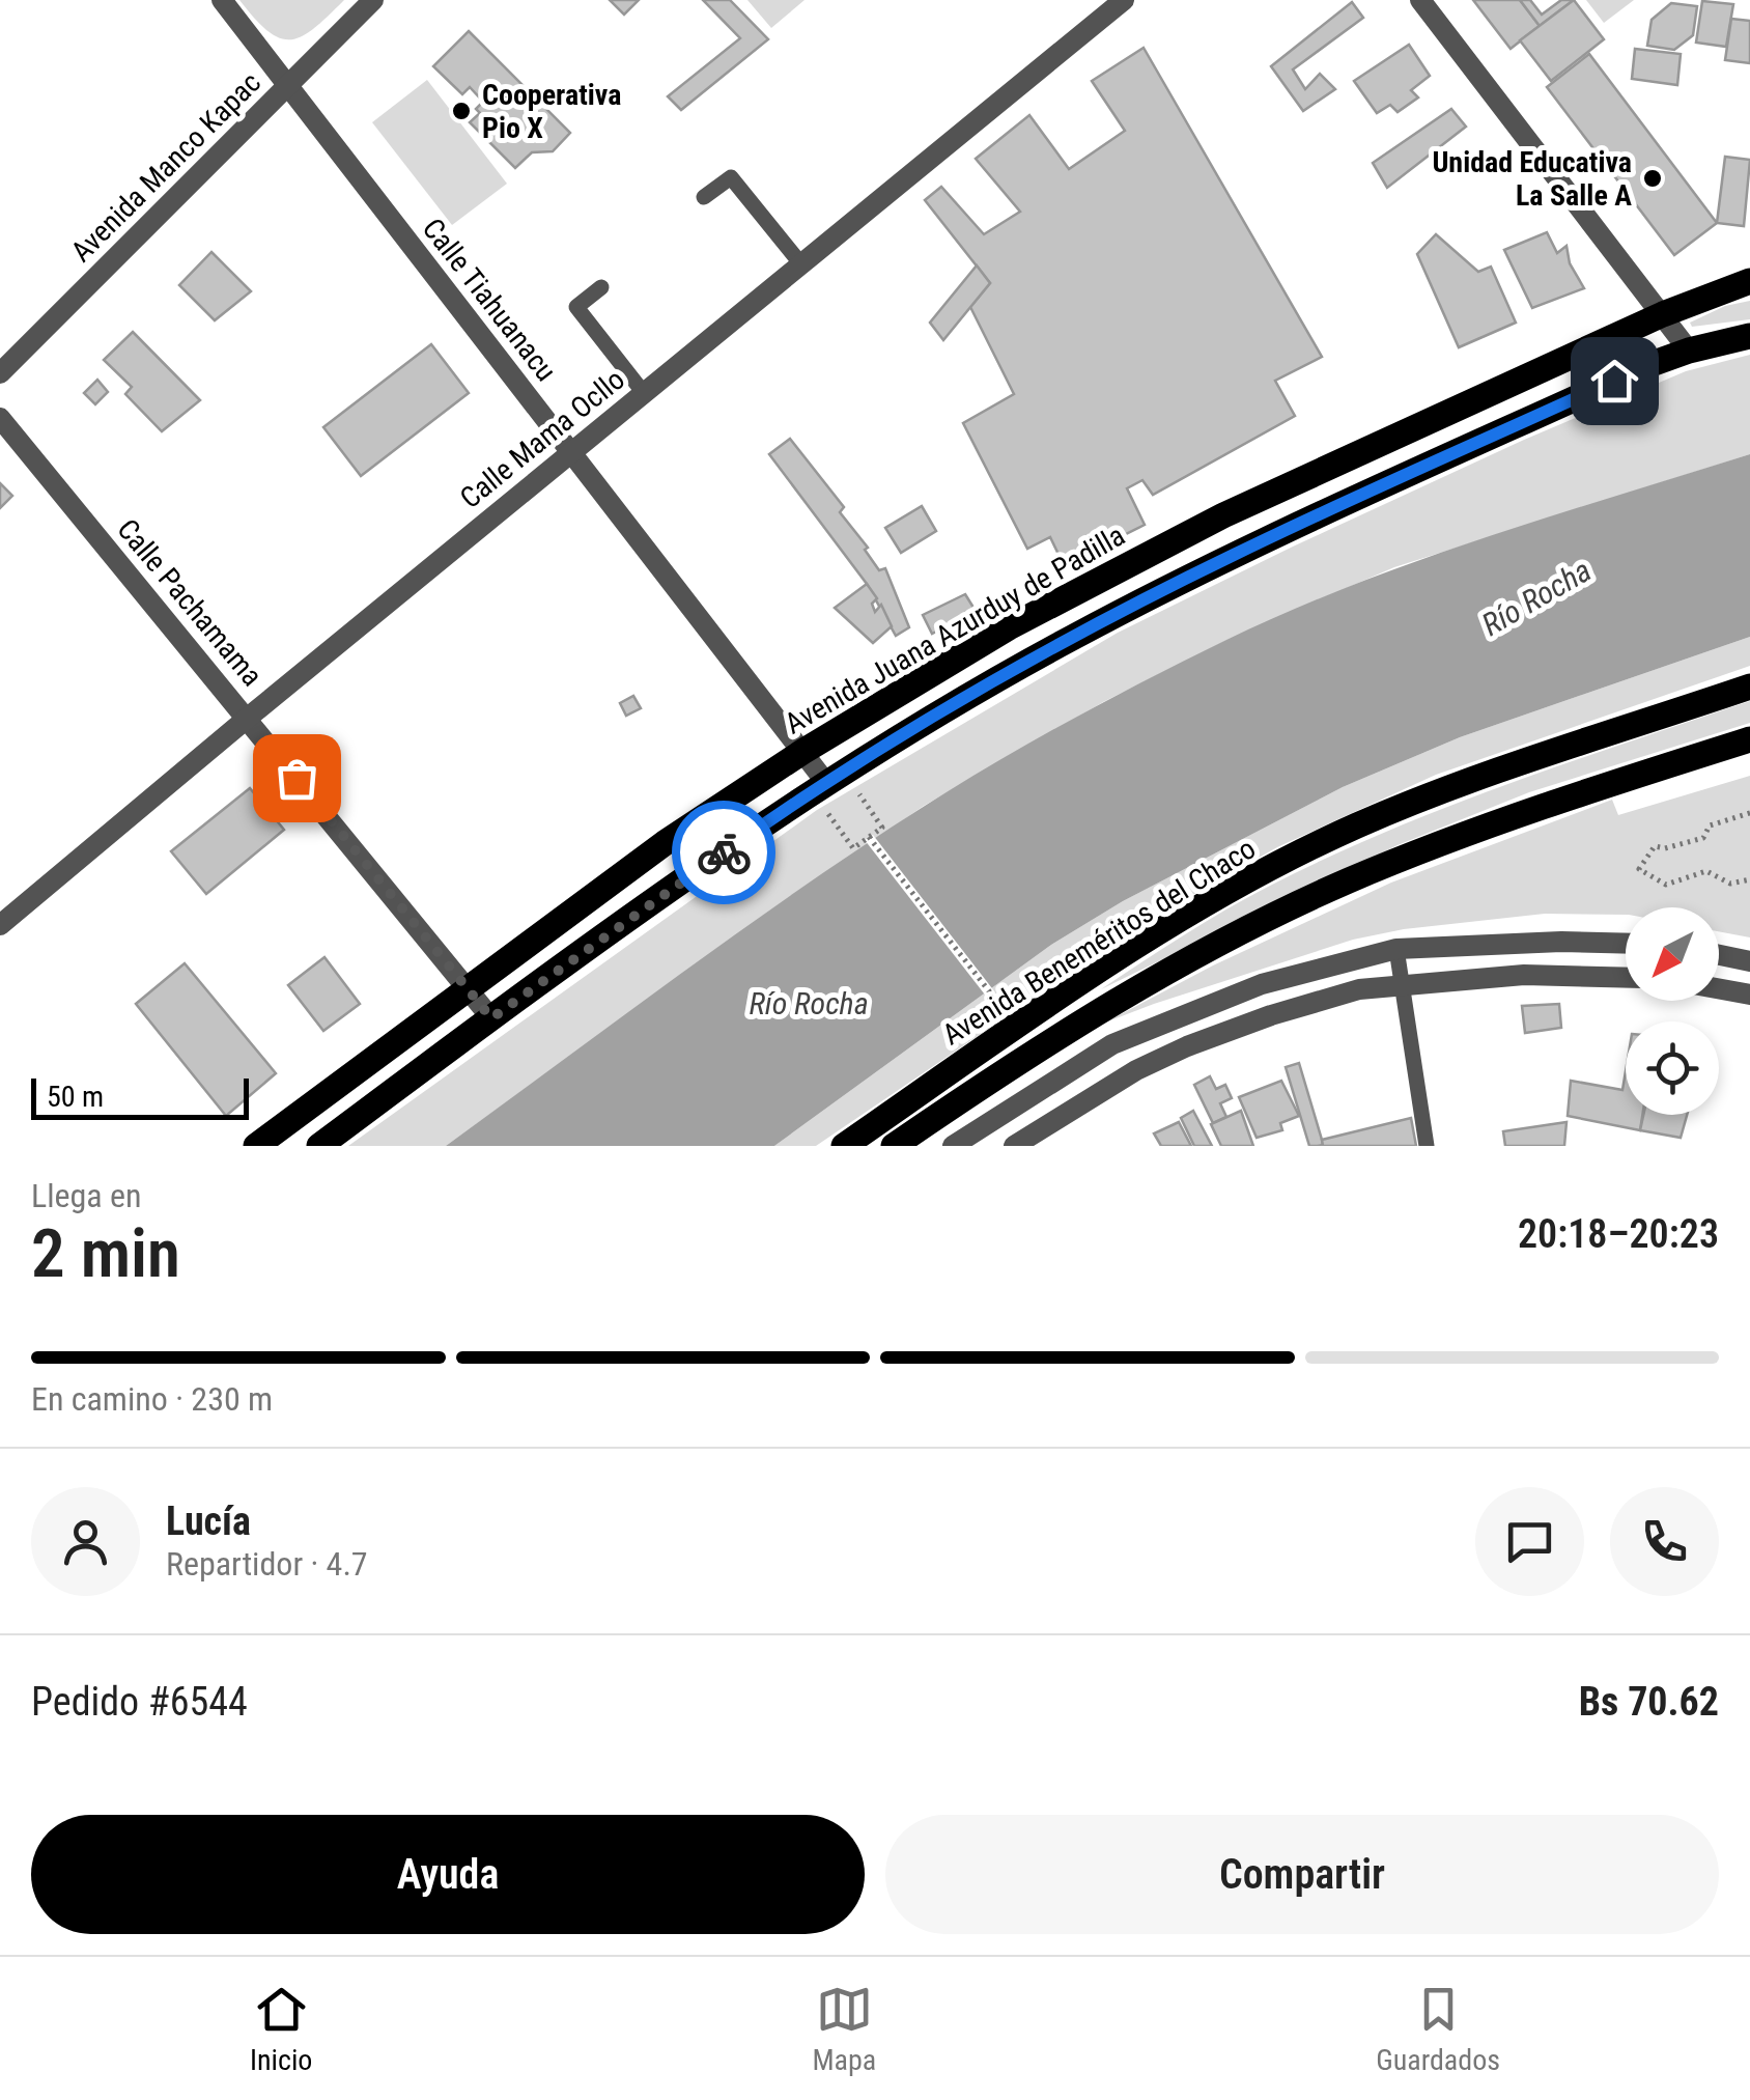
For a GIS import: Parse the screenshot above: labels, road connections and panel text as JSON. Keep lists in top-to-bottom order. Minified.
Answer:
{"streets":{"main road":["Avenida Juana Azurduy de Padilla","Avenida Beneméritos del Chaco"],"street":["Avenida Manco Kapac","Calle Tiahuanacu","Calle Mama Ocllo","Calle Pachamama"]},"crossings":[["Avenida Manco Kapac","Calle Tiahuanacu"],["Calle Tiahuanacu","Calle Mama Ocllo"],["Calle Tiahuanacu","Avenida Juana Azurduy de Padilla"],["Calle Mama Ocllo","Calle Pachamama"],["Calle Pachamama","Avenida Juana Azurduy de Padilla"]],"water":["Río Rocha"],"places":["Cooperativa Pio X","Unidad Educativa La Salle A"],"scale_bar":"50 m","north":"bottom left","page":{"scale":"50 m","heading":["2 min","Llega en","20:18–20:23"],"panel":["Lucía","Repartidor · 4.7","Pedido #6544","Bs 70.62"],"bar":"En camino · 230 m","buttons":["Ayuda","Compartir"],"tabs":["Inicio","Mapa","Guardados"]}}
